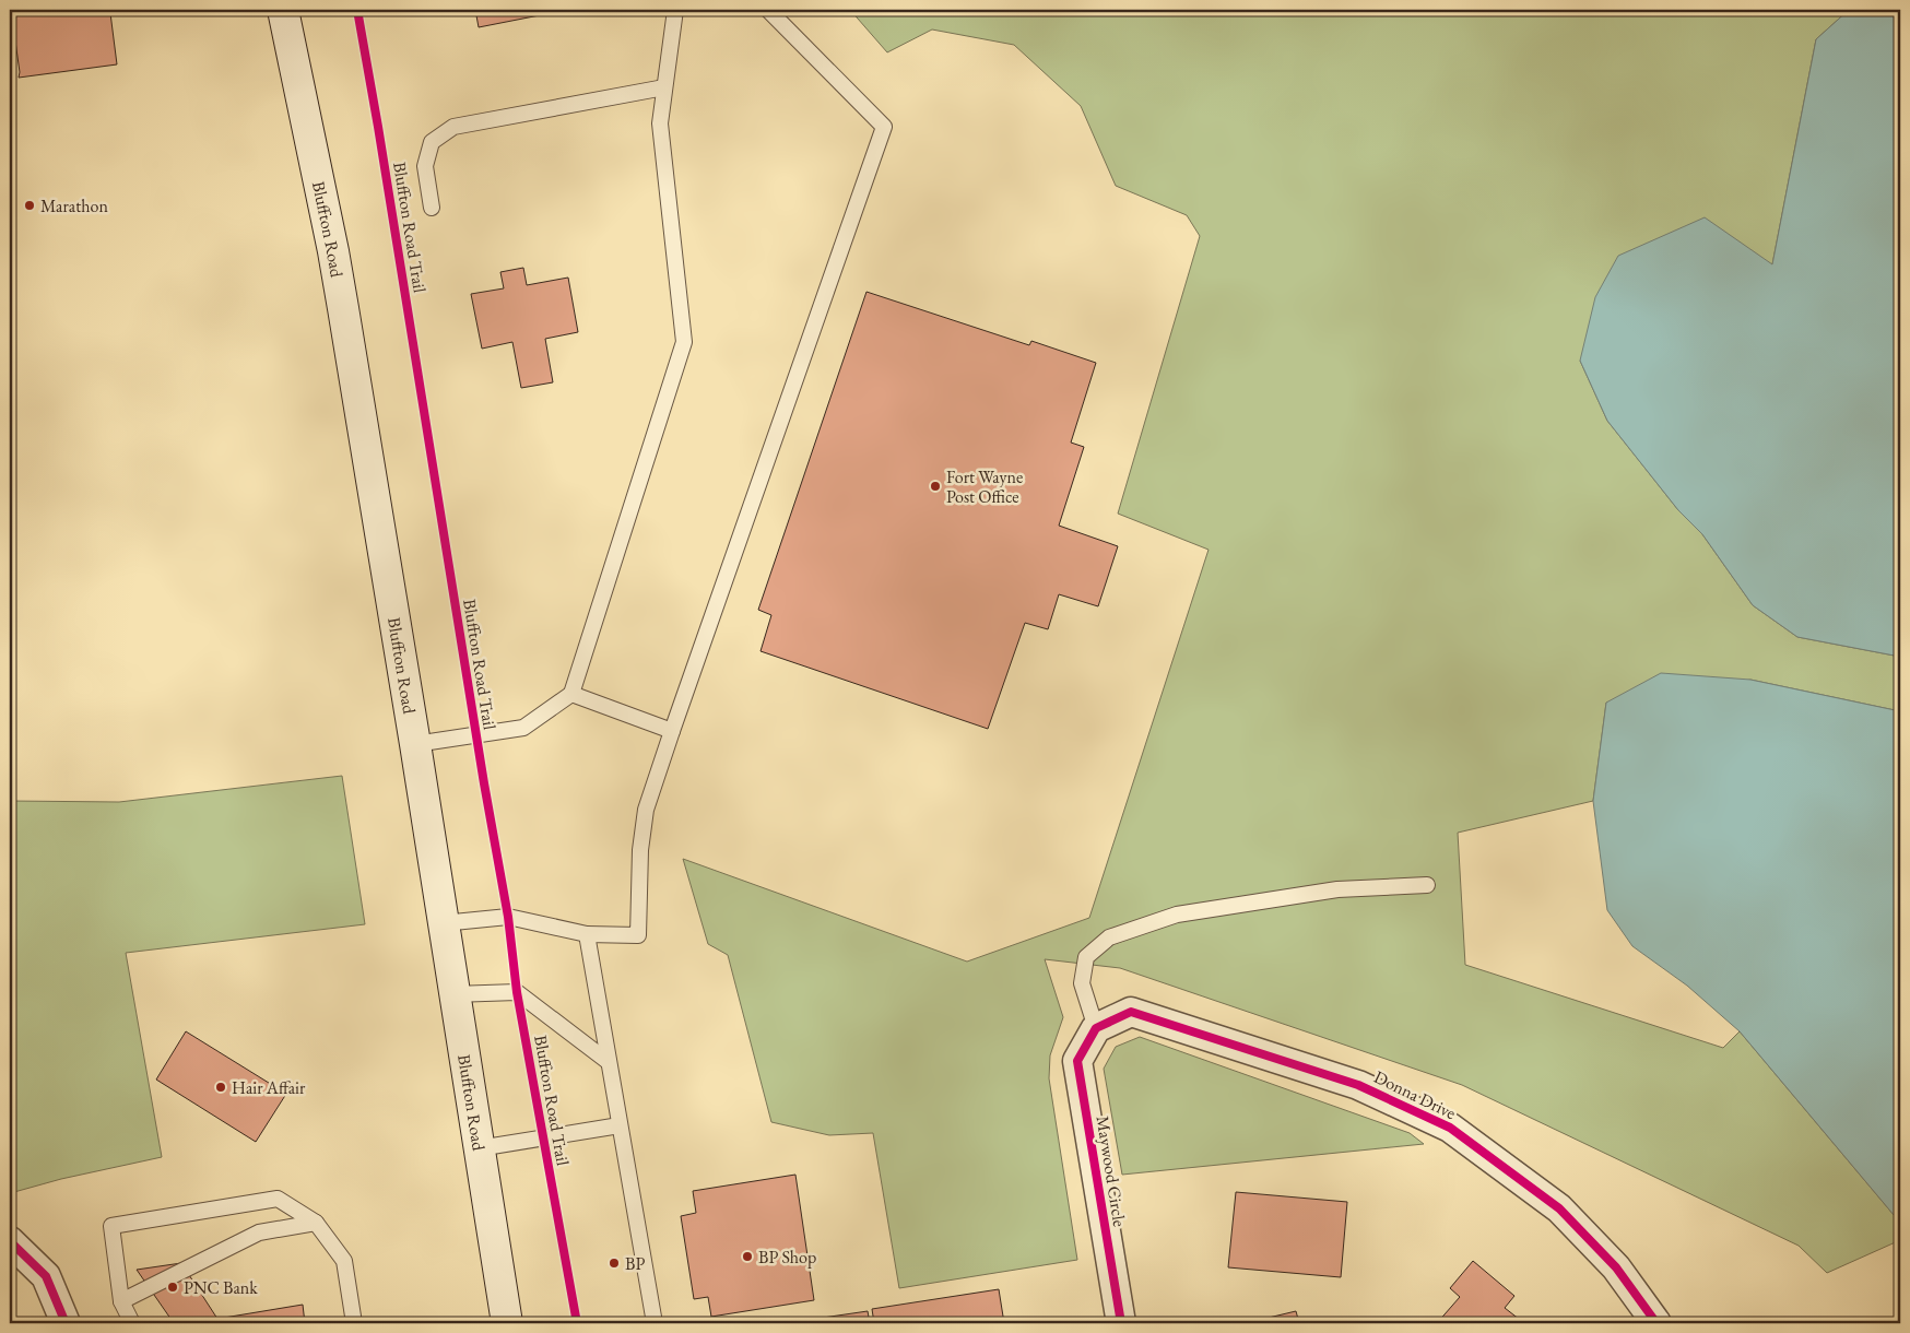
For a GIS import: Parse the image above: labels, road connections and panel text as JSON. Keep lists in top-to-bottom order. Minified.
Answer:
{"streets":{"main road":["Bluffton Road"],"street":["Donna Drive","Maywood Circle"],"cycle path":["Bluffton Road Trail"]},"crossings":[["Donna Drive","Maywood Circle"]],"places":["Marathon","Fort Wayne Post Office","Hair Affair","BP Shop","BP","PNC Bank"]}
